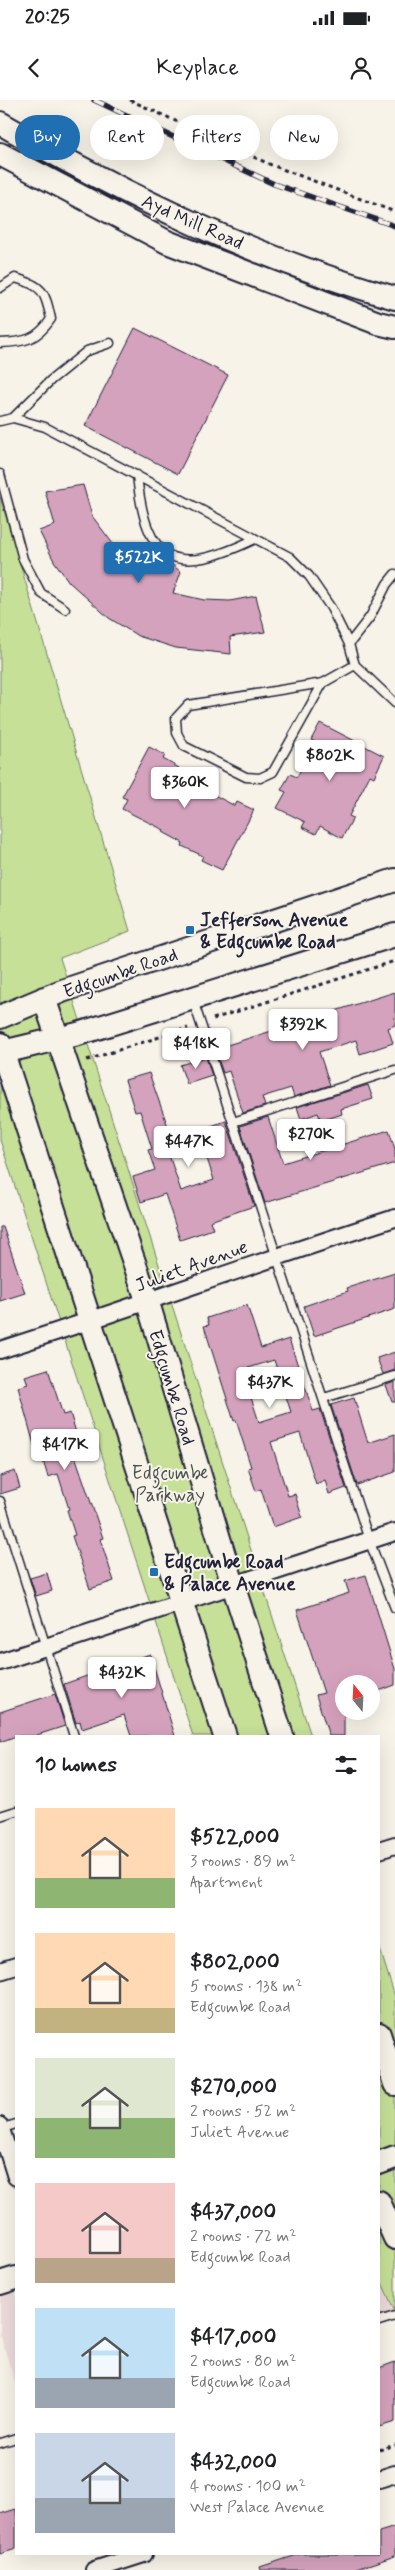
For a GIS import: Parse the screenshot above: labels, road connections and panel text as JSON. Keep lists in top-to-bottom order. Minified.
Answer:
{"streets":{"street":["Ayd Mill Road","Edgcumbe Road","Juliet Avenue"]},"crossings":[["Edgcumbe Road","Juliet Avenue"]],"parks":["Edgcumbe Parkway"],"places":{"transit":["Jefferson Avenue & Edgcumbe Road","Edgcumbe Road & Palace Avenue"]},"north":"top","page":{"status":"20:25","header":"Keyplace","chip":["Buy","Rent","Filters","New"],"price":["$522K","$802K","$360K","$392K","$418K","$270K","$447K","$437K","$417K","$432K"],"heading":"10 homes","list":[{"name":"$522,000","note":"3 rooms · 89 m² · Apartment"},{"name":"$802,000","note":"5 rooms · 138 m² · Edgcumbe Road"},{"name":"$270,000","note":"2 rooms · 52 m² · Juliet Avenue"},{"name":"$437,000","note":"2 rooms · 72 m² · Edgcumbe Road"},{"name":"$417,000","note":"2 rooms · 80 m² · Edgcumbe Road"},{"name":"$432,000","note":"4 rooms · 100 m² · West Palace Avenue"}]}}
